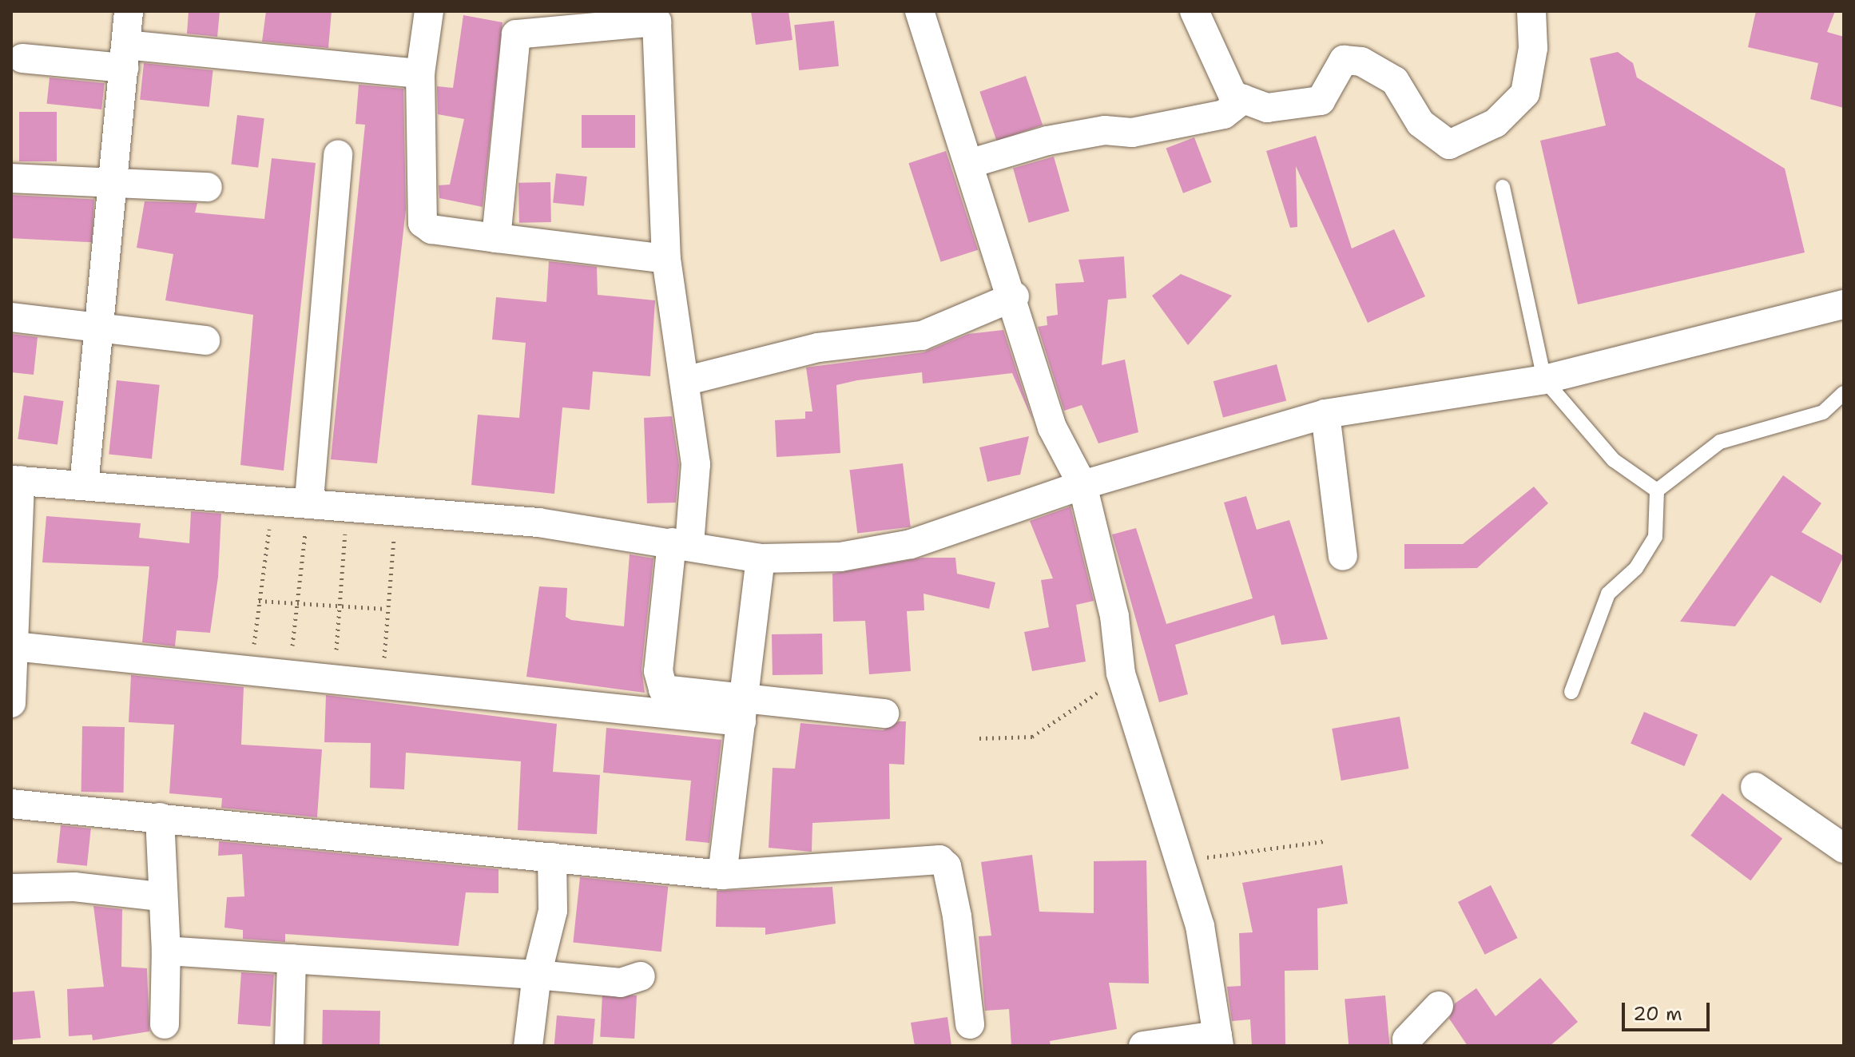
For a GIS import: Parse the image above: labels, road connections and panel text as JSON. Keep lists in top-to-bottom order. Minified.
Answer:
{"scale_bar":"20 m"}
